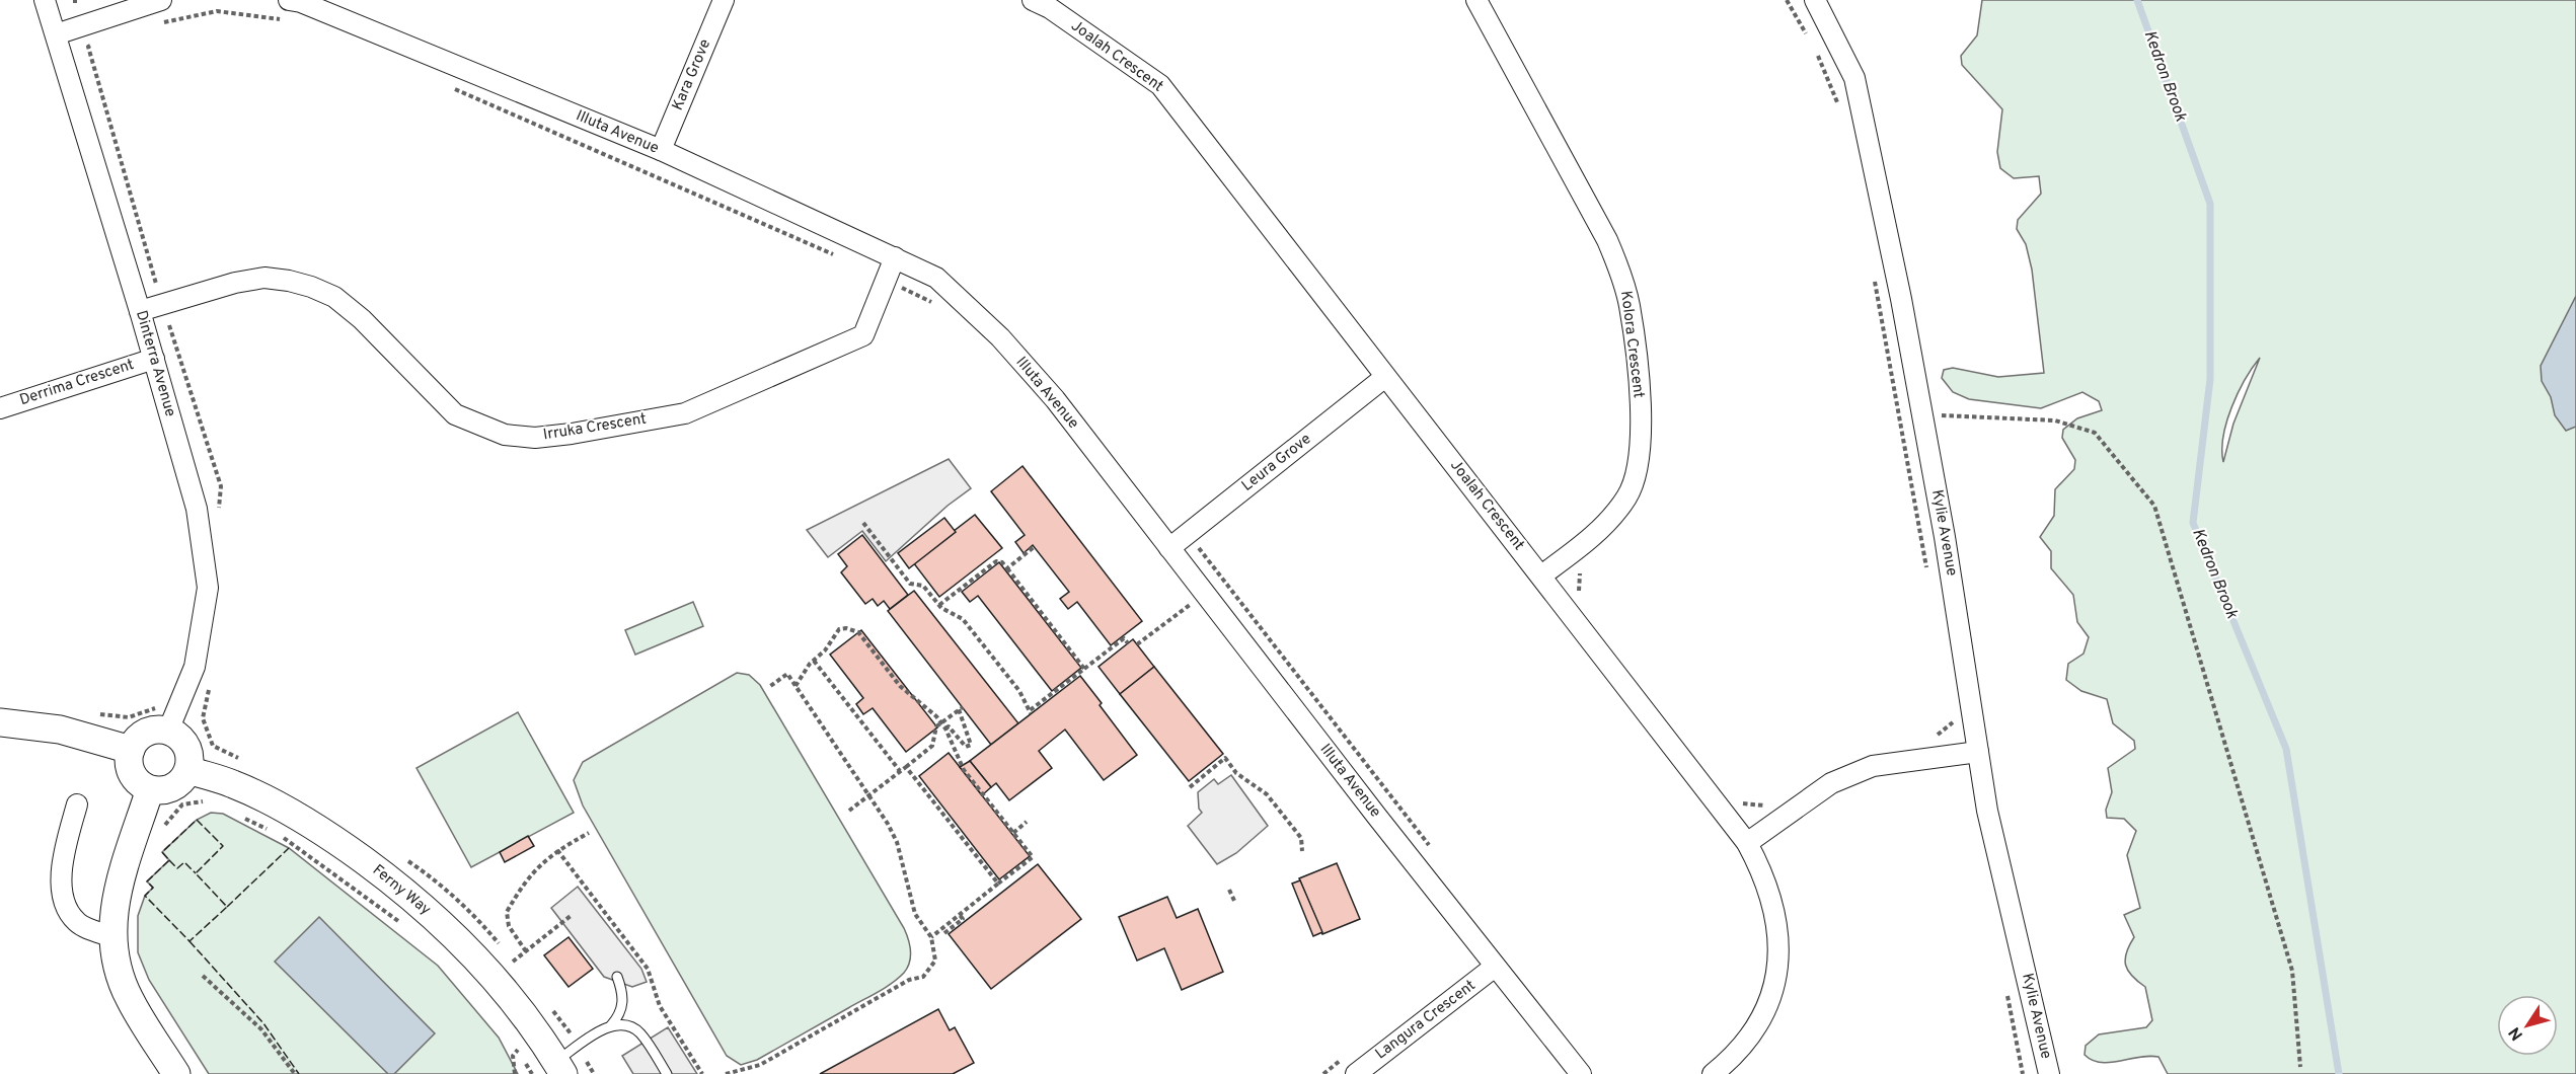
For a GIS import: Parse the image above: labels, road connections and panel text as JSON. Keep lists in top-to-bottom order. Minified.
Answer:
{"streets":{"street":["Joalah Crescent","Kara Grove","Illuta Avenue","Kolora Crescent","Dinterra Avenue","Derrima Crescent","Irruka Crescent","Leura Grove","Kylie Avenue","Ferny Way","Langura Crescent"]},"crossings":[["Joalah Crescent","Kolora Crescent"],["Joalah Crescent","Leura Grove"],["Kara Grove","Illuta Avenue"],["Illuta Avenue","Irruka Crescent"],["Illuta Avenue","Leura Grove"],["Illuta Avenue","Langura Crescent"],["Dinterra Avenue","Derrima Crescent"],["Dinterra Avenue","Irruka Crescent"],["Dinterra Avenue","Ferny Way"]],"water":["Kedron Brook"],"north":"bottom left"}
